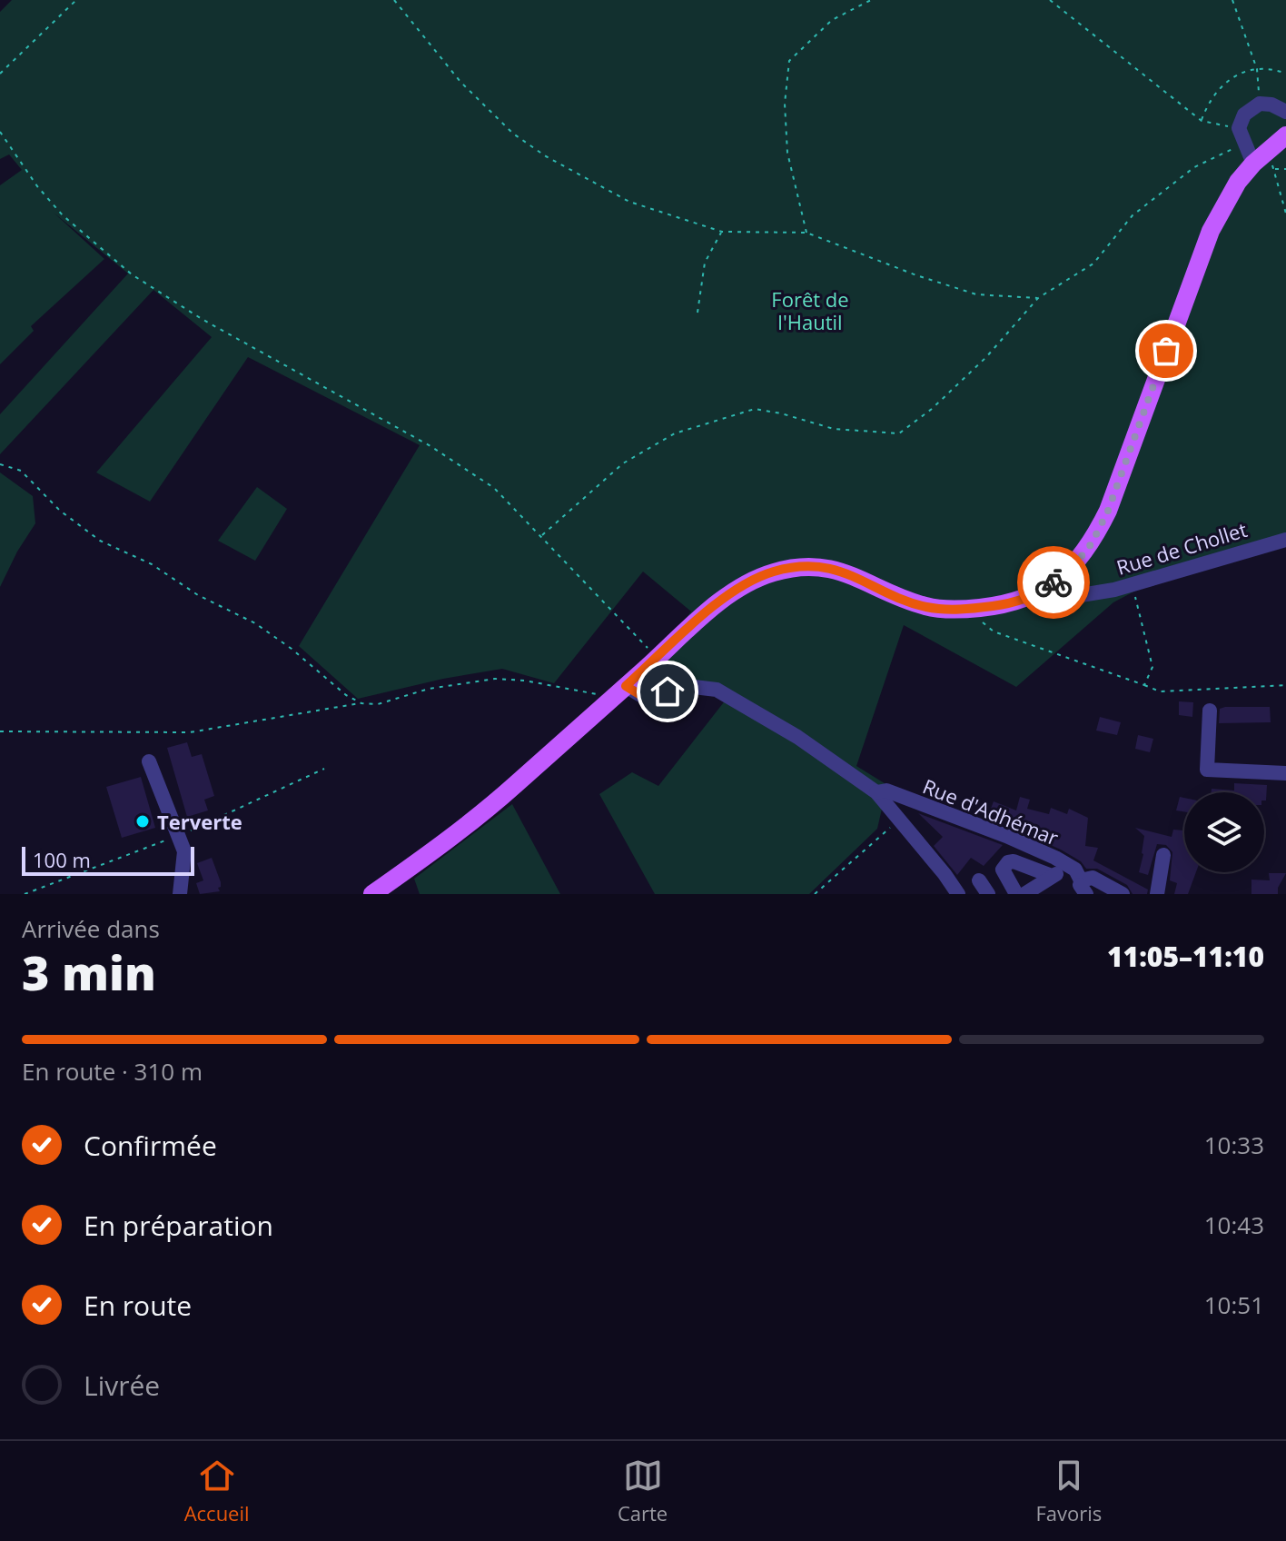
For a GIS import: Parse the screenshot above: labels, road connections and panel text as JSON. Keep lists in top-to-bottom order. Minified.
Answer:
{"streets":{"street":["Rue de Chollet","Rue d'Adhémar"]},"parks":["Forêt de l'Hautil"],"places":["Terverte"],"scale_bar":"100 m","page":{"scale":"100 m","heading":["3 min","Arrivée dans","11:05–11:10"],"bar":"En route · 310 m","list":[["Confirmée","10:33"],["En préparation","10:43"],["En route","10:51"],"Livrée"],"tabs":["Accueil","Carte","Favoris"]}}
